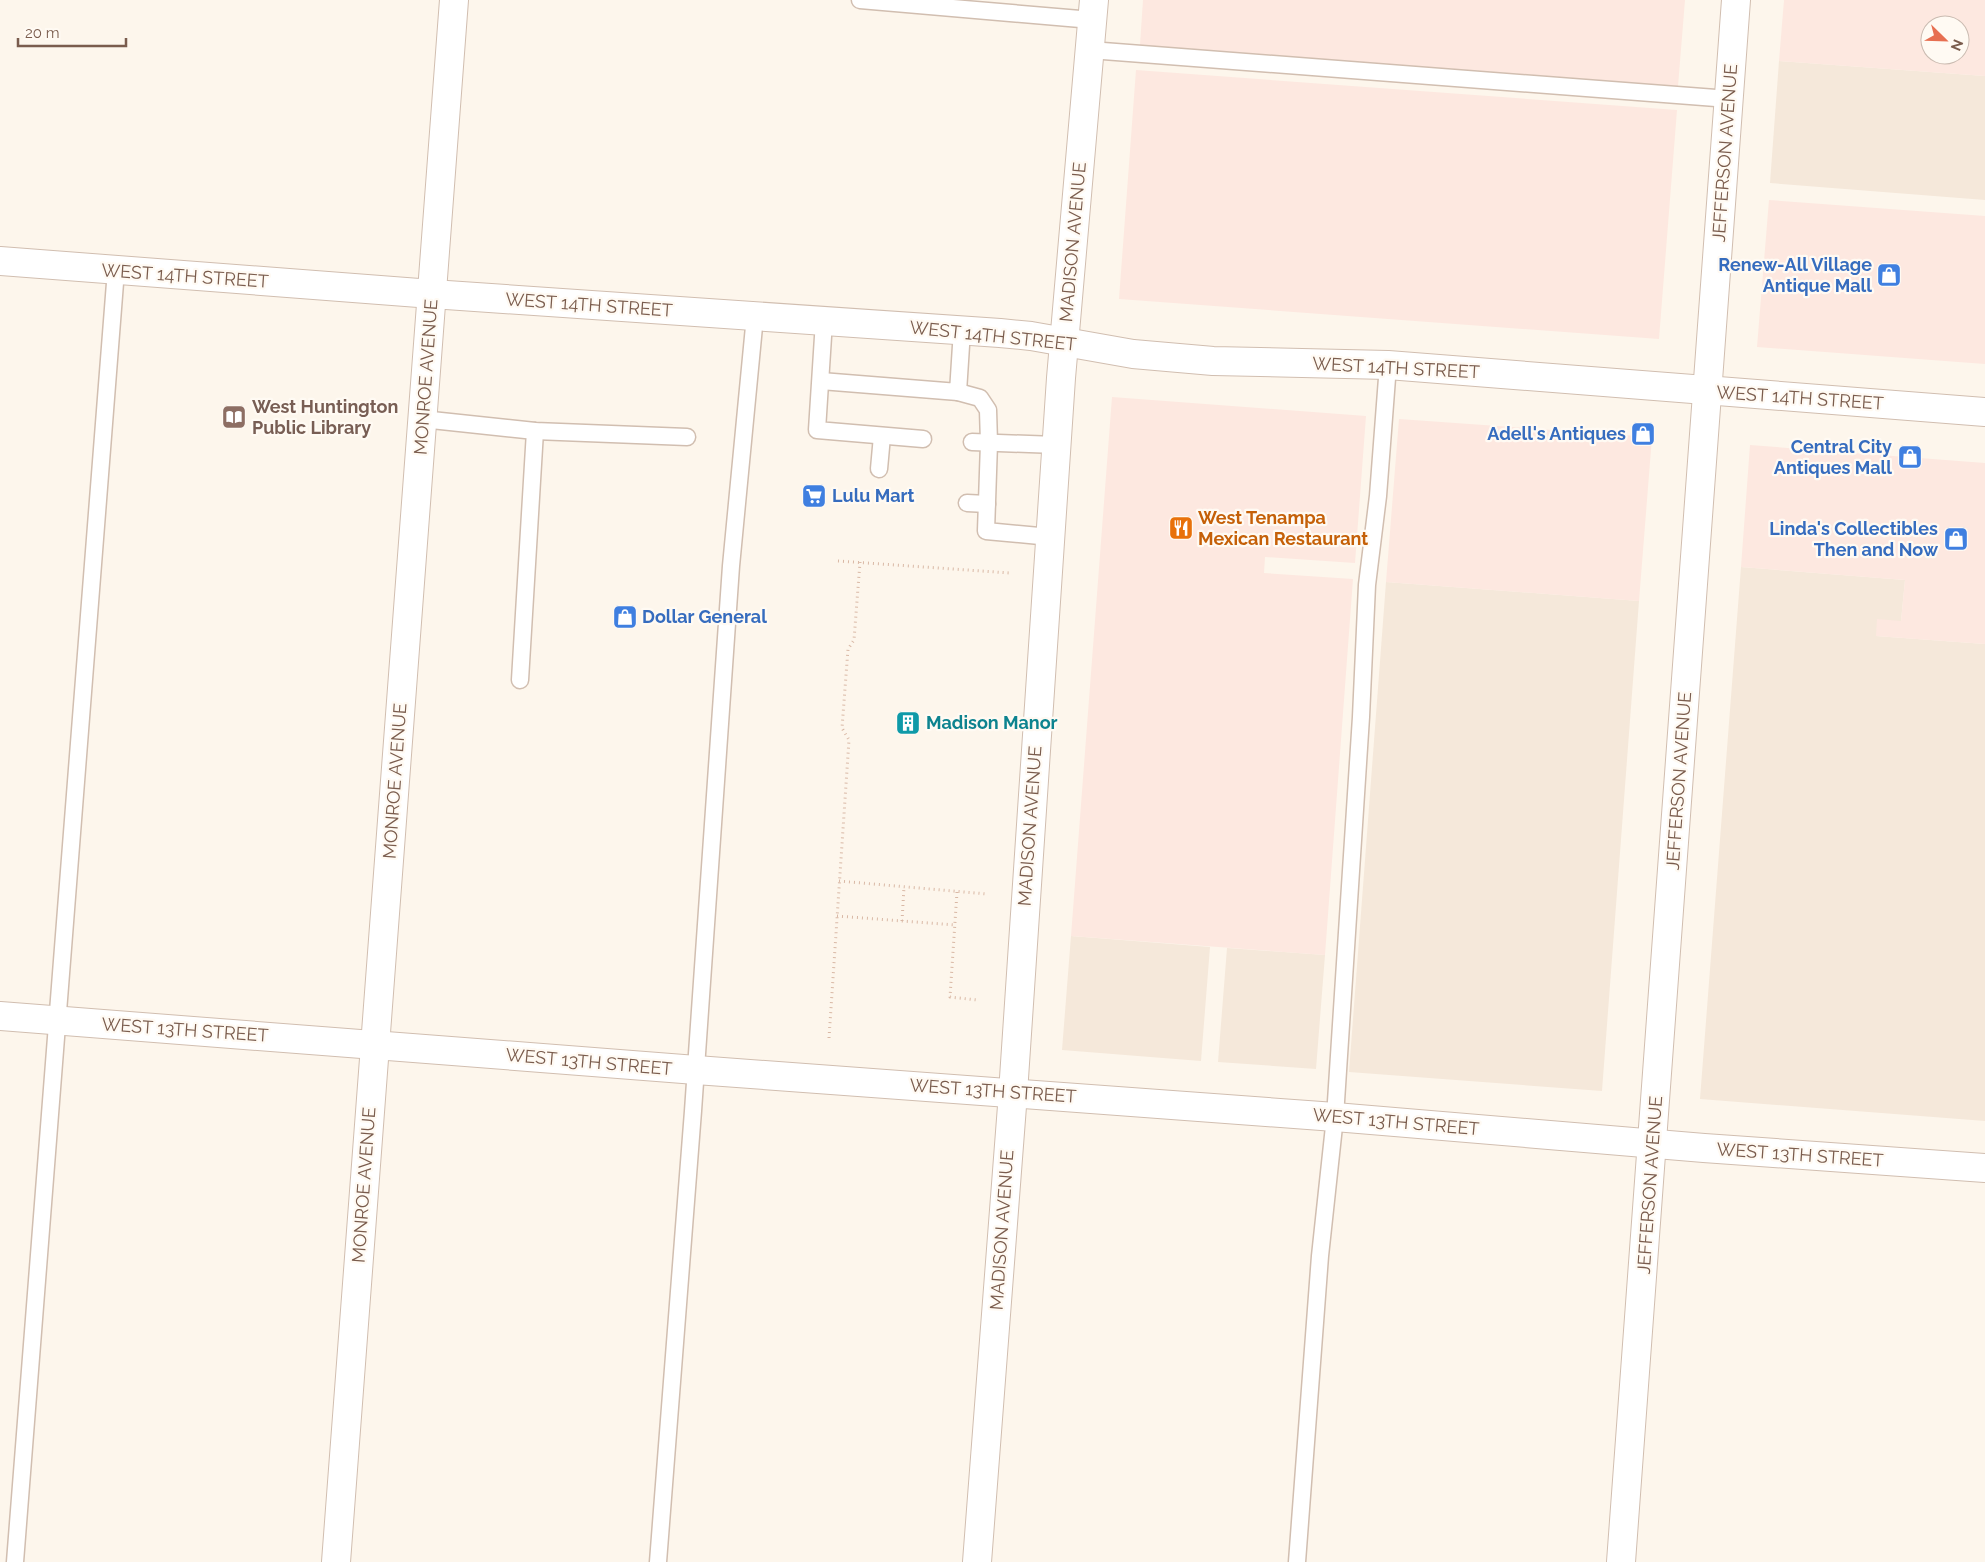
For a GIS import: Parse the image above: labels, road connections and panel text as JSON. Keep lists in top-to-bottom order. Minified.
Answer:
{"streets":{"street":["JEFFERSON AVENUE","MADISON AVENUE","WEST 14TH STREET","MONROE AVENUE","WEST 13TH STREET"]},"crossings":[["JEFFERSON AVENUE","WEST 14TH STREET"],["JEFFERSON AVENUE","WEST 13TH STREET"],["MADISON AVENUE","WEST 14TH STREET"],["MADISON AVENUE","WEST 13TH STREET"],["WEST 14TH STREET","MONROE AVENUE"],["MONROE AVENUE","WEST 13TH STREET"]],"places":{"shop":["Renew-All Village Antique Mall","Adell's Antiques","Central City Antiques Mall","Linda's Collectibles Then and Now","Dollar General"],"library":["West Huntington Public Library"],"supermarket":["Lulu Mart"],"restaurant":["West Tenampa Mexican Restaurant"],"building":["Madison Manor"]},"scale_bar":"20 m","north":"bottom right"}
